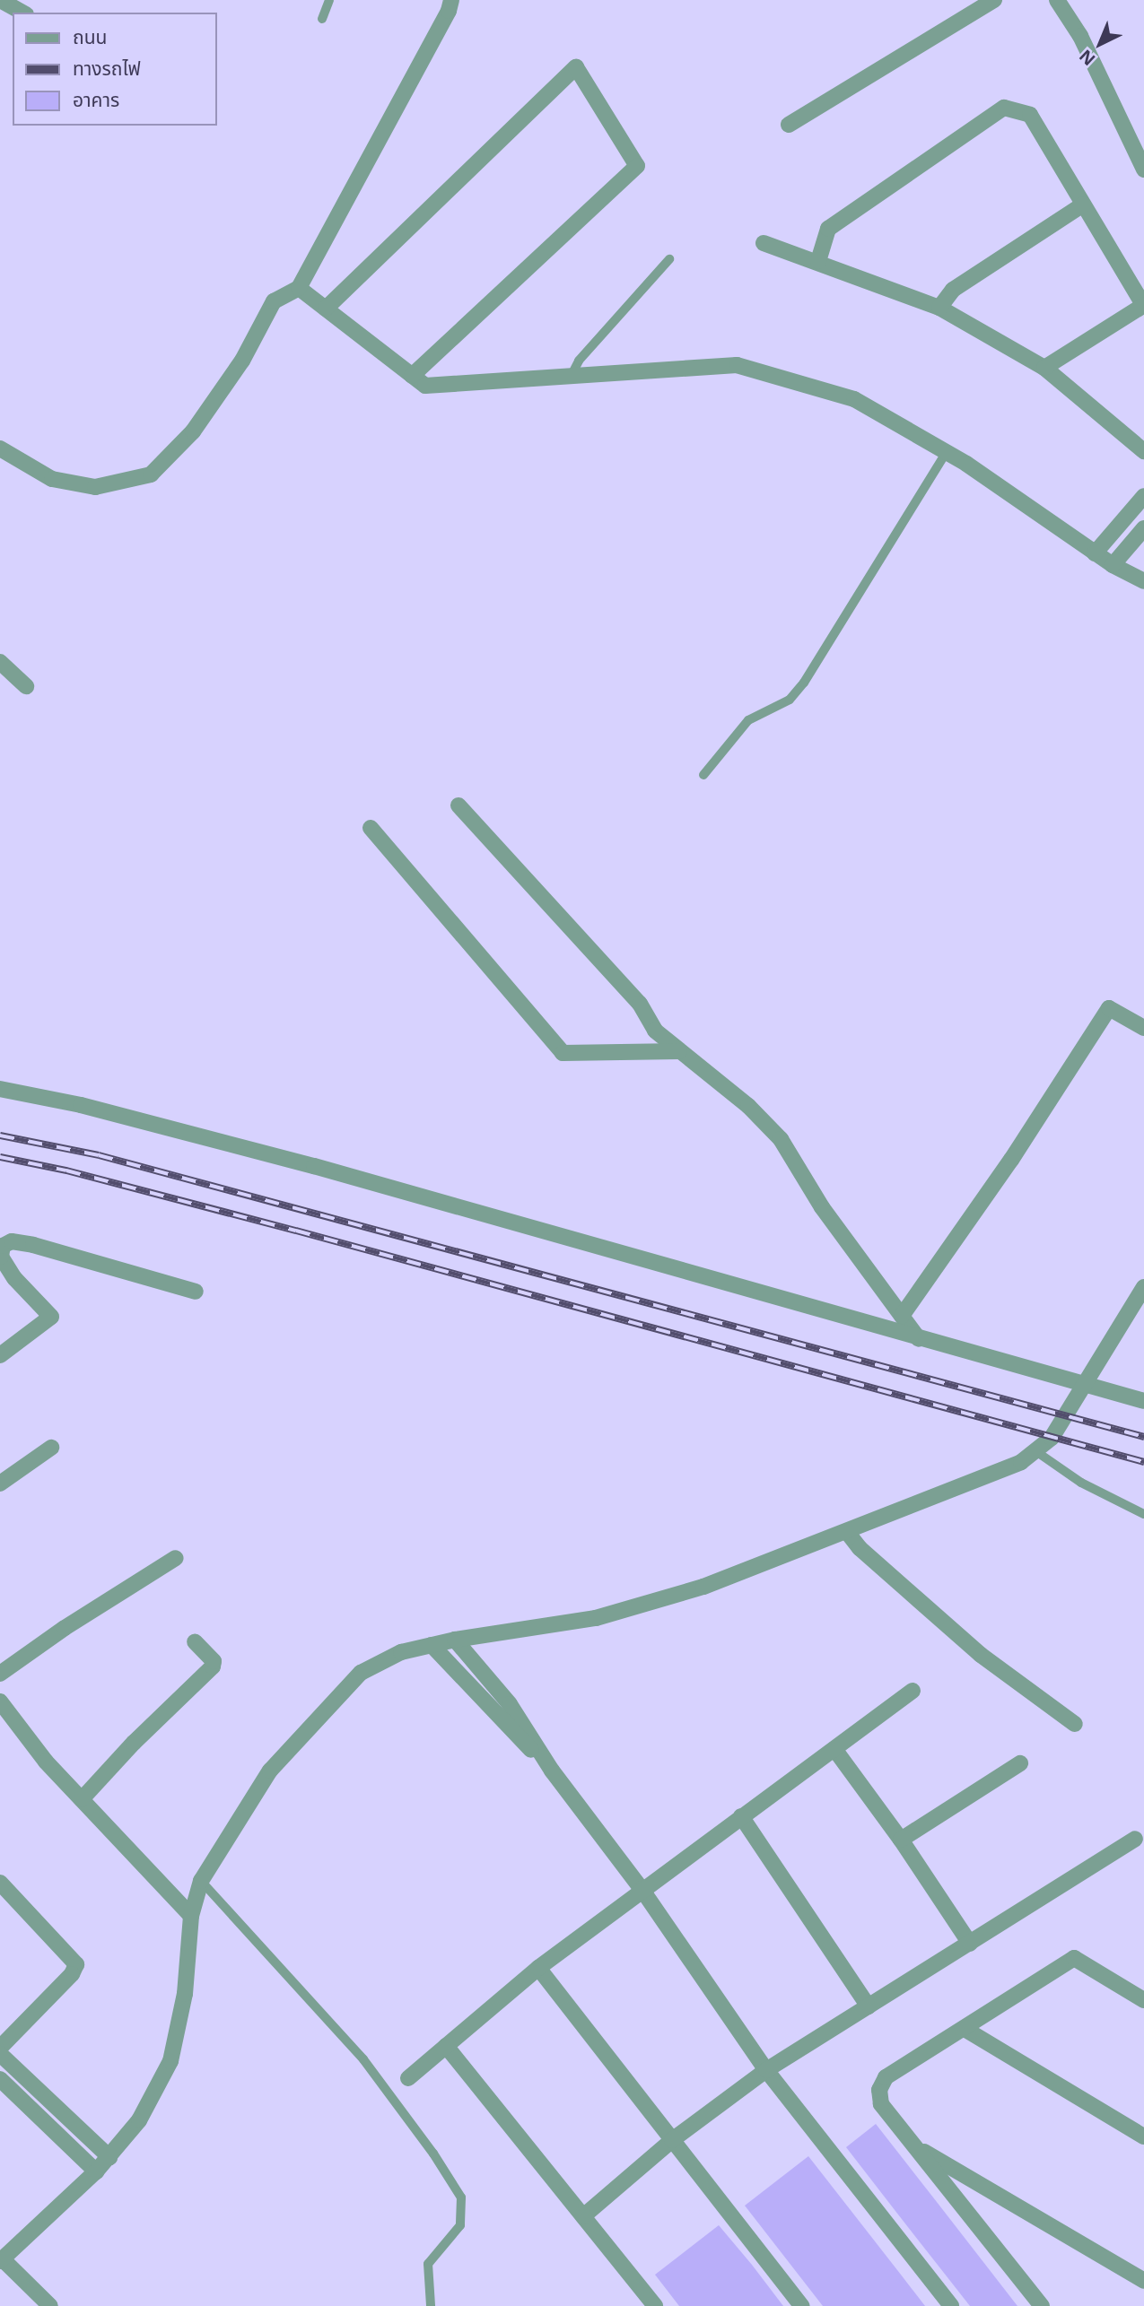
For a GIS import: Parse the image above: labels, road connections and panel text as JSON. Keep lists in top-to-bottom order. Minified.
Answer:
{"legend":["ถนน","ทางรถไฟ","อาคาร"],"north":"bottom left"}
